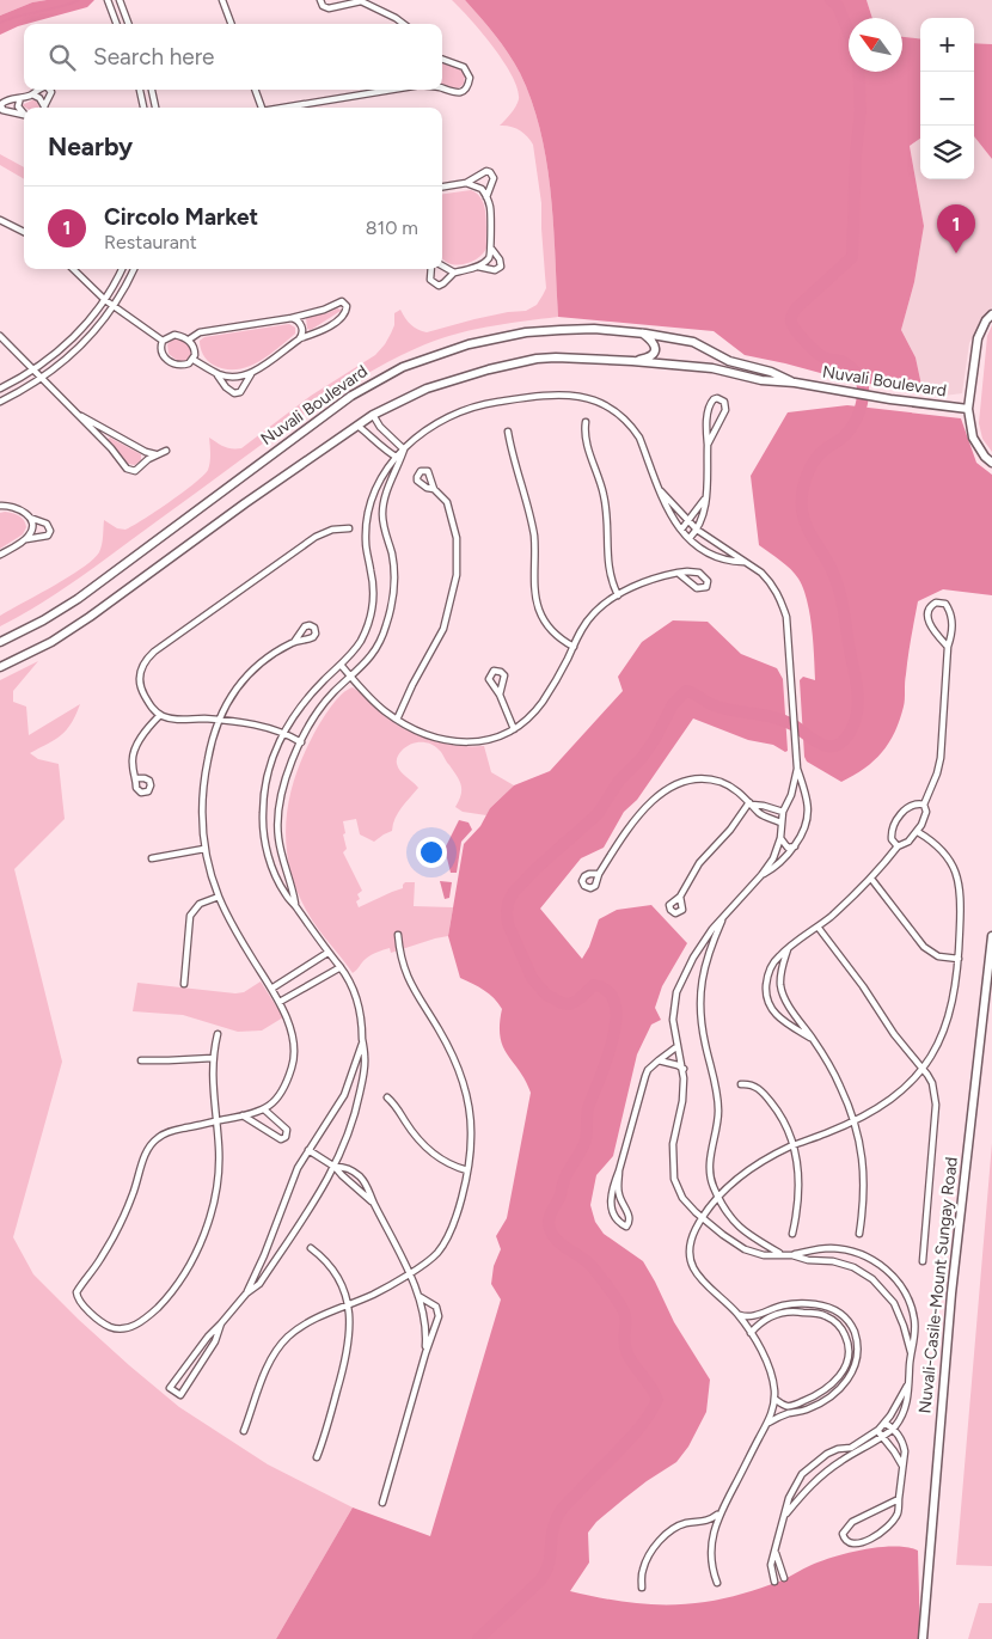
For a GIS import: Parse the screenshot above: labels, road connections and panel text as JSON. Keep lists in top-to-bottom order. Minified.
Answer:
{"streets":{"main road":["Nuvali Boulevard","Nuvali-Casile-Mount Sungay Road"]},"north":"top left","page":{"map_buttons":["+","−"],"search":"Search here","heading":"Nearby","list":[{"mark":"1","name":"Circolo Market","note":"Restaurant","value":"810 m"}],"pins":"1"}}
